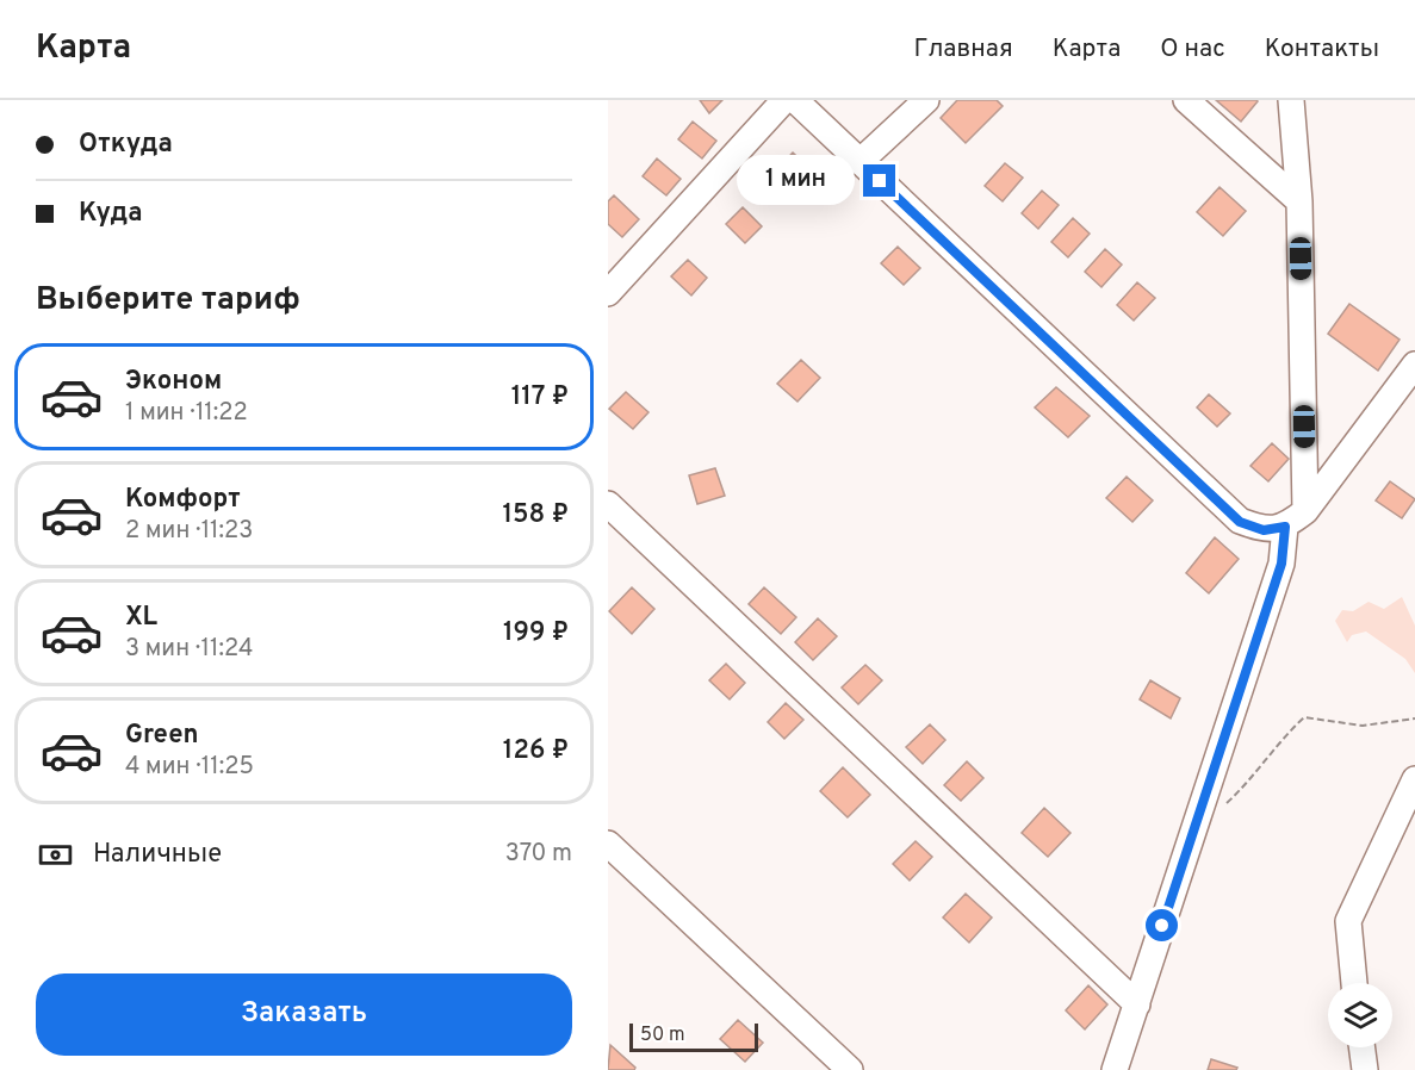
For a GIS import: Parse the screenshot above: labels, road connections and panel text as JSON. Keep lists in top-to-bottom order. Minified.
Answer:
{"scale_bar":"50 m","page":{"header":"Карта","nav":["Главная","Карта","О нас","Контакты"],"banner":["Откуда","Куда"],"bubble":"1 мин","heading":"Выберите тариф","list":[{"name":"Эконом","note":"1 мин · 11:22","value":"117 ₽"},{"name":"Комфорт","note":"2 мин · 11:23","value":"158 ₽"},{"name":"XL","note":"3 мин · 11:24","value":"199 ₽"},{"name":"Green","note":"4 мин · 11:25","value":"126 ₽"}],"pay":["Наличные","370 m"],"buttons":"Заказать","scale":"50 m"}}
